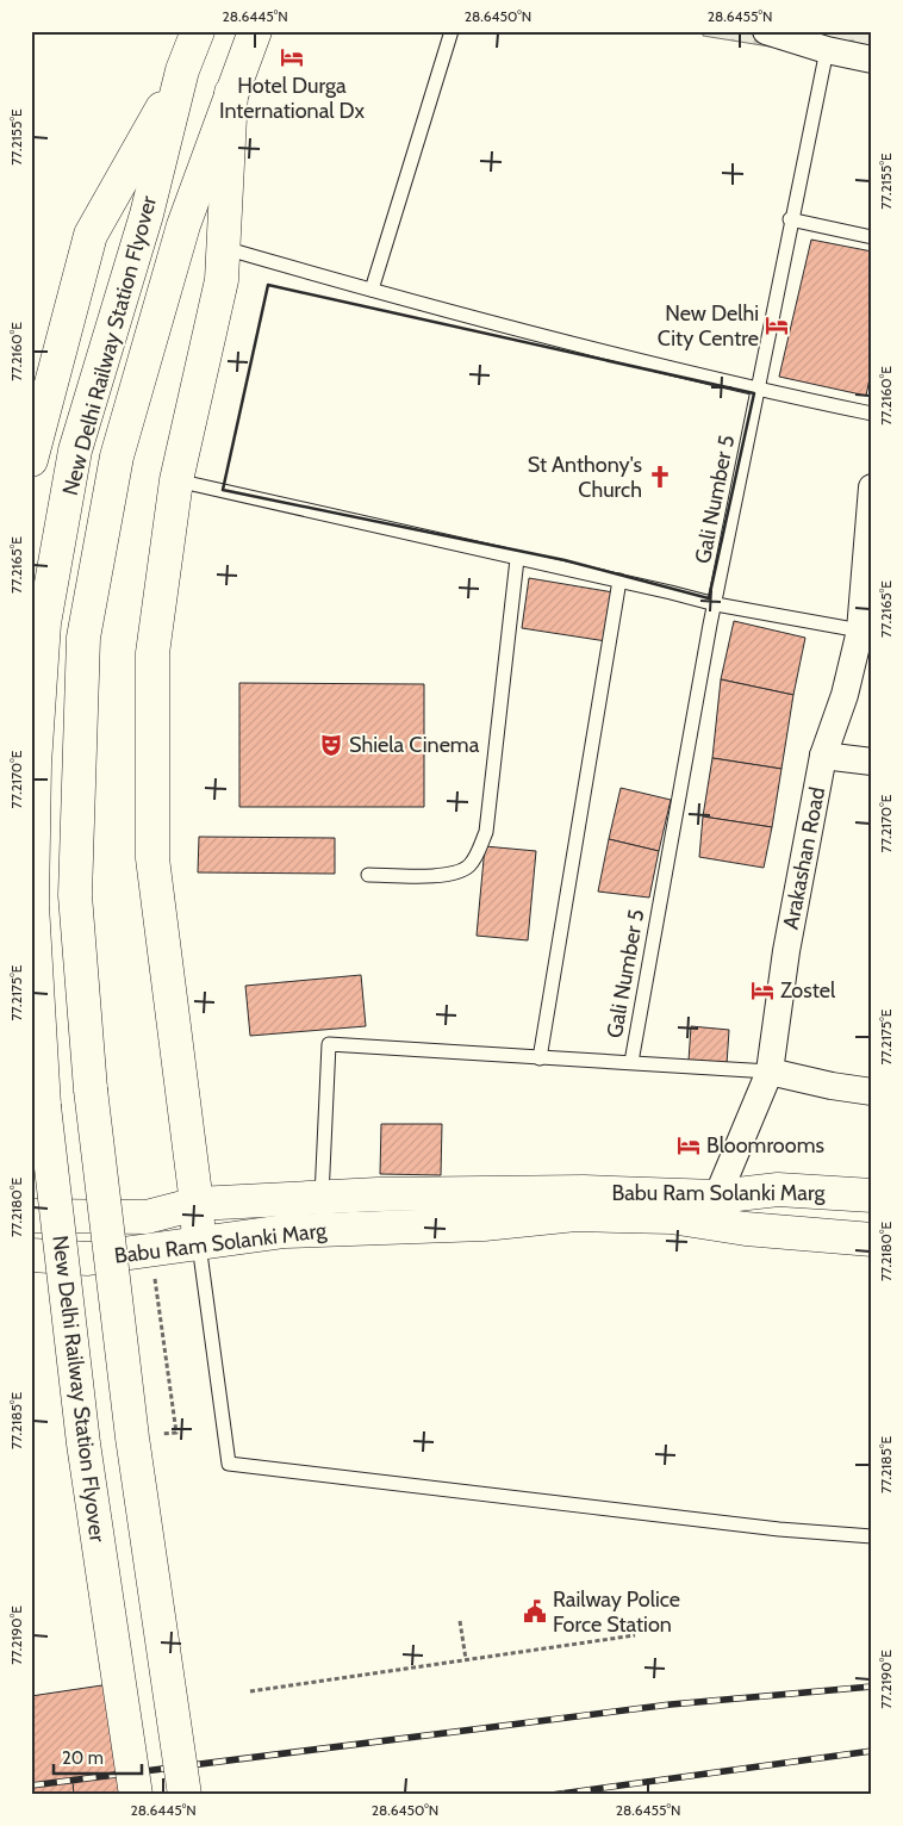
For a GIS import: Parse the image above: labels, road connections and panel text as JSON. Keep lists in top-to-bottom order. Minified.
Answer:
{"streets":{"main road":["New Delhi Railway Station Flyover","Babu Ram Solanki Marg"],"street":["Arakashan Road"],"lane":["Gali Number 5"]},"crossings":[["Arakashan Road","Babu Ram Solanki Marg"]],"places":{"hotel":["Hotel Durga International Dx","New Delhi City Centre","Zostel","Bloomrooms"],"church":["St Anthony's Church"],"theatre":["Shiela Cinema"],"public building":["Railway Police Force Station"]},"scale_bar":"20 m","coordinates":["28.6445°N","28.6450°N","28.6455°N","77.2155°E","77.2160°E","77.2165°E","77.2170°E","77.2175°E","77.2180°E","77.2185°E","77.2190°E"]}
